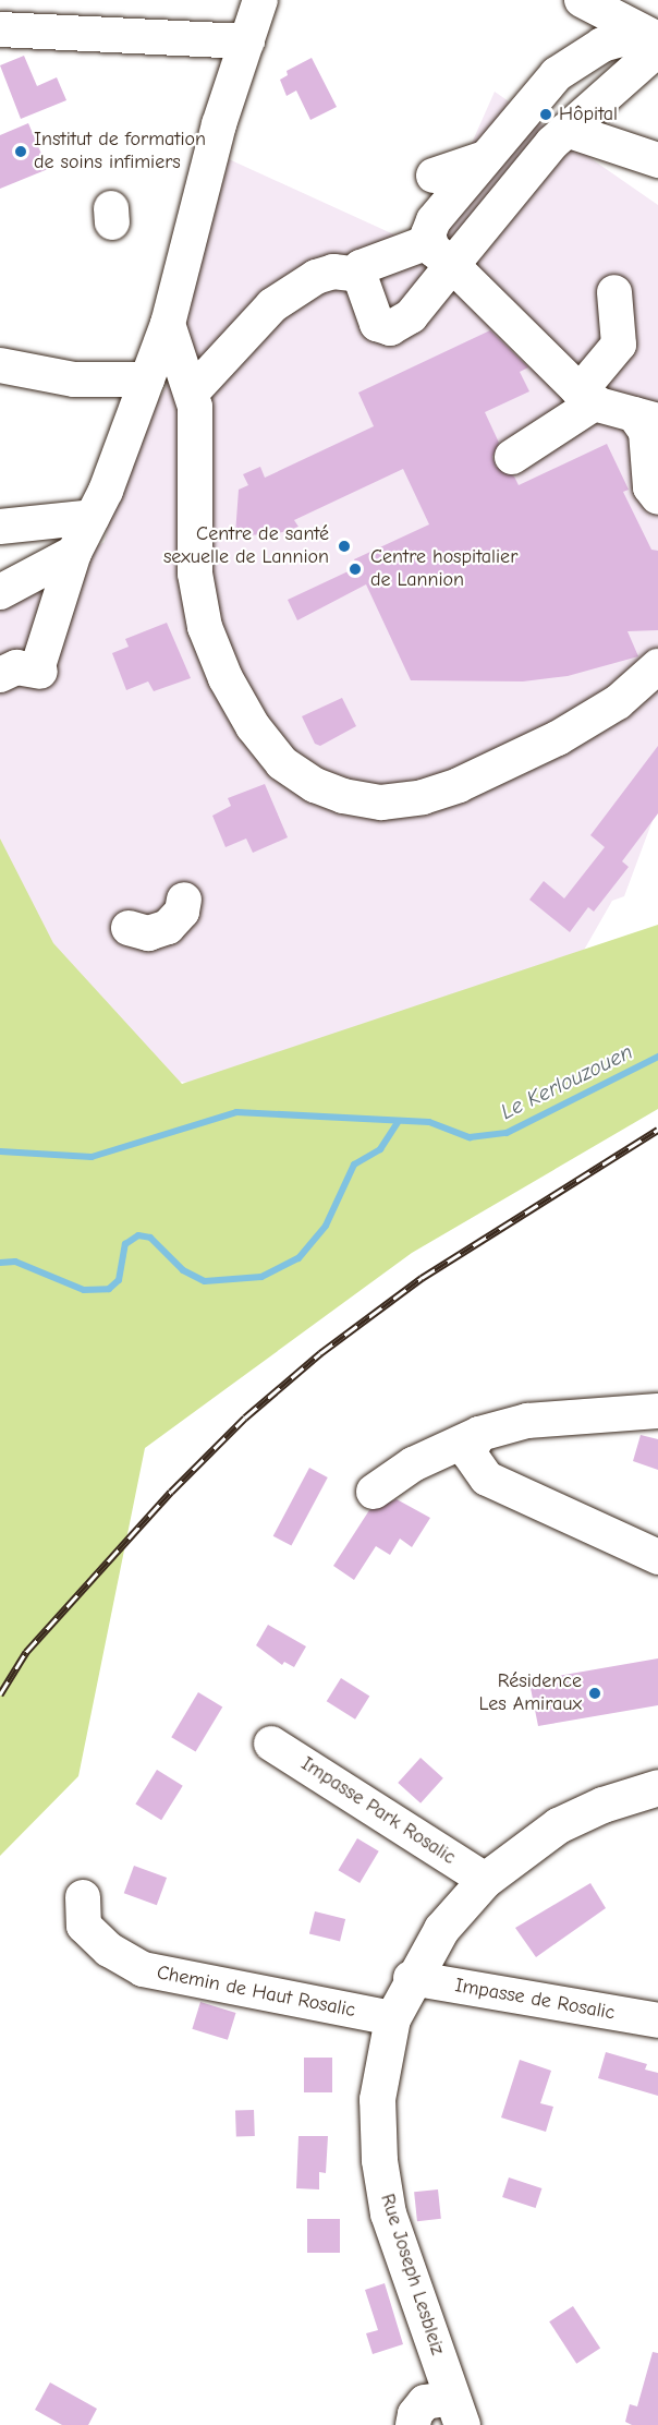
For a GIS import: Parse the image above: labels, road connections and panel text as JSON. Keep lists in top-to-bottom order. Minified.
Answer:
{"streets":{"main road":["Rue Joseph Lesbleiz"],"street":["Impasse Park Rosalic","Chemin de Haut Rosalic","Impasse de Rosalic"]},"crossings":[["Impasse Park Rosalic","Rue Joseph Lesbleiz"],["Chemin de Haut Rosalic","Rue Joseph Lesbleiz"],["Impasse de Rosalic","Rue Joseph Lesbleiz"]],"water":["Le Kerlouzouen"],"places":["Hôpital","Institut de formation de soins infimiers","Centre de santé sexuelle de Lannion","Centre hospitalier de Lannion","Résidence Les Amiraux"]}
